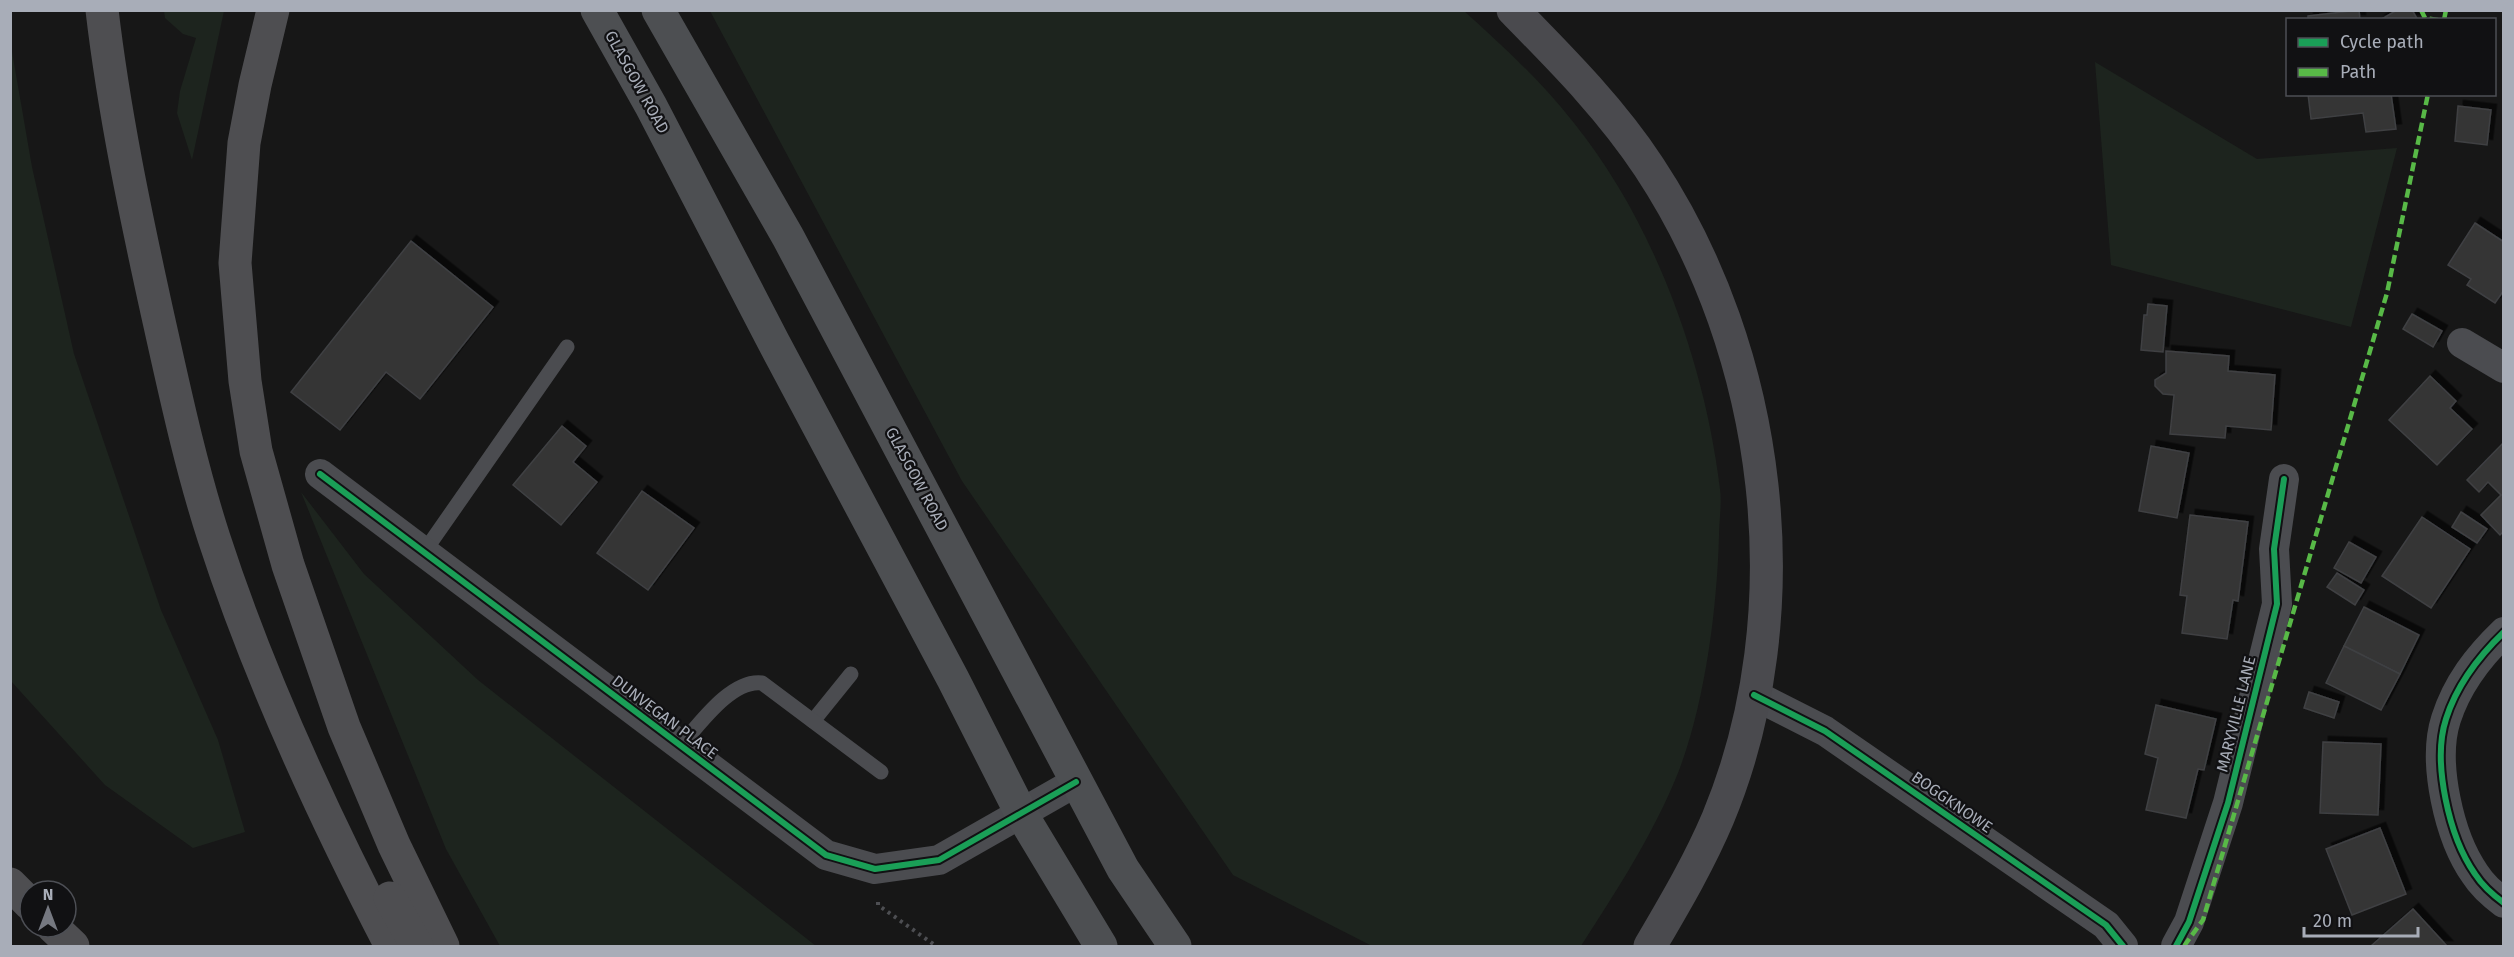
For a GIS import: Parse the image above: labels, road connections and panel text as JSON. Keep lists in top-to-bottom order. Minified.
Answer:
{"streets":{"main road":["GLASGOW ROAD"],"street":["MARYVILLE LANE","DUNVEGAN PLACE","BOGGKNOWE"]},"crossings":[["GLASGOW ROAD","DUNVEGAN PLACE"]],"legend":["Cycle path","Path"],"scale_bar":"20 m","north":"top"}
